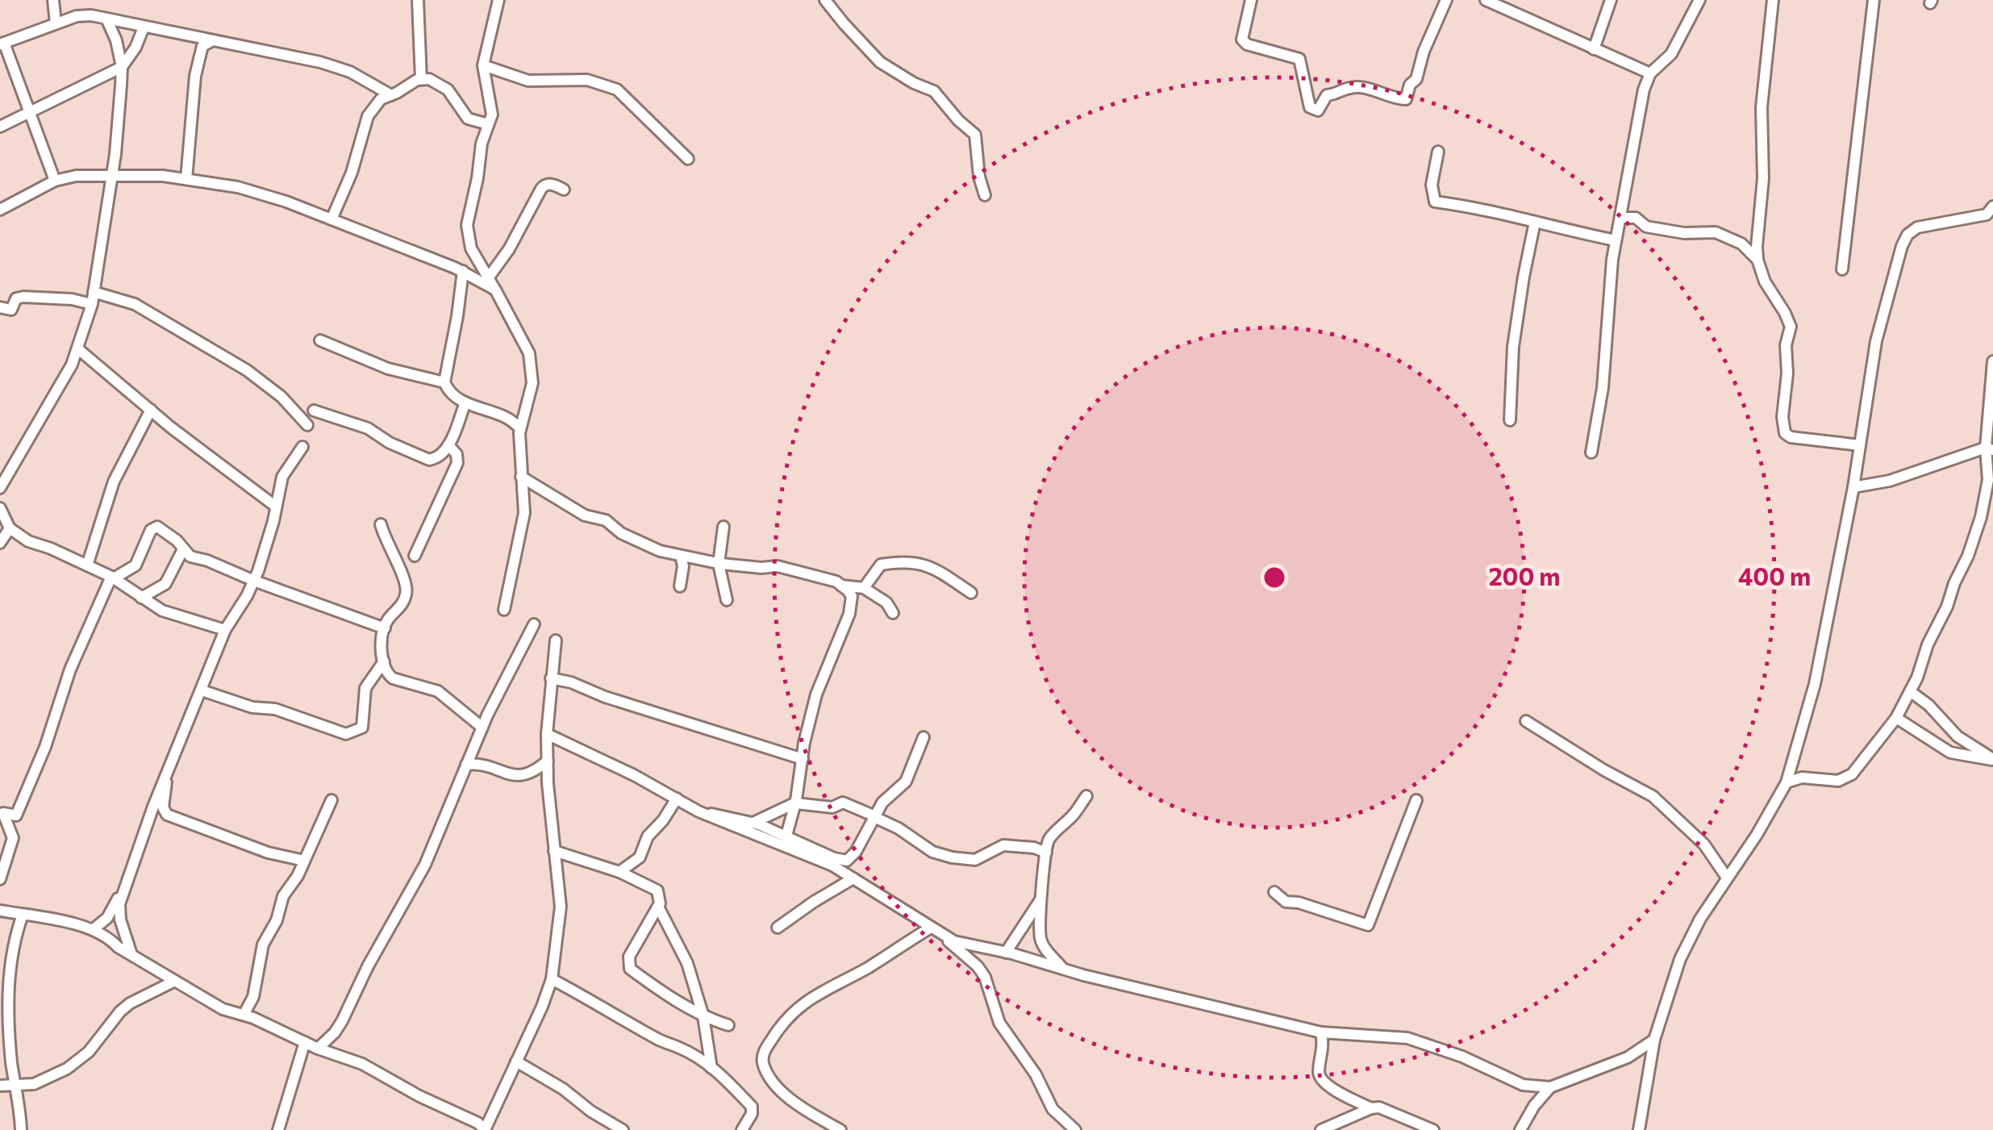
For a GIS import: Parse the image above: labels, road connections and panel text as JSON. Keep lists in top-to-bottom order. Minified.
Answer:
{"rings":["200 m","400 m"]}
